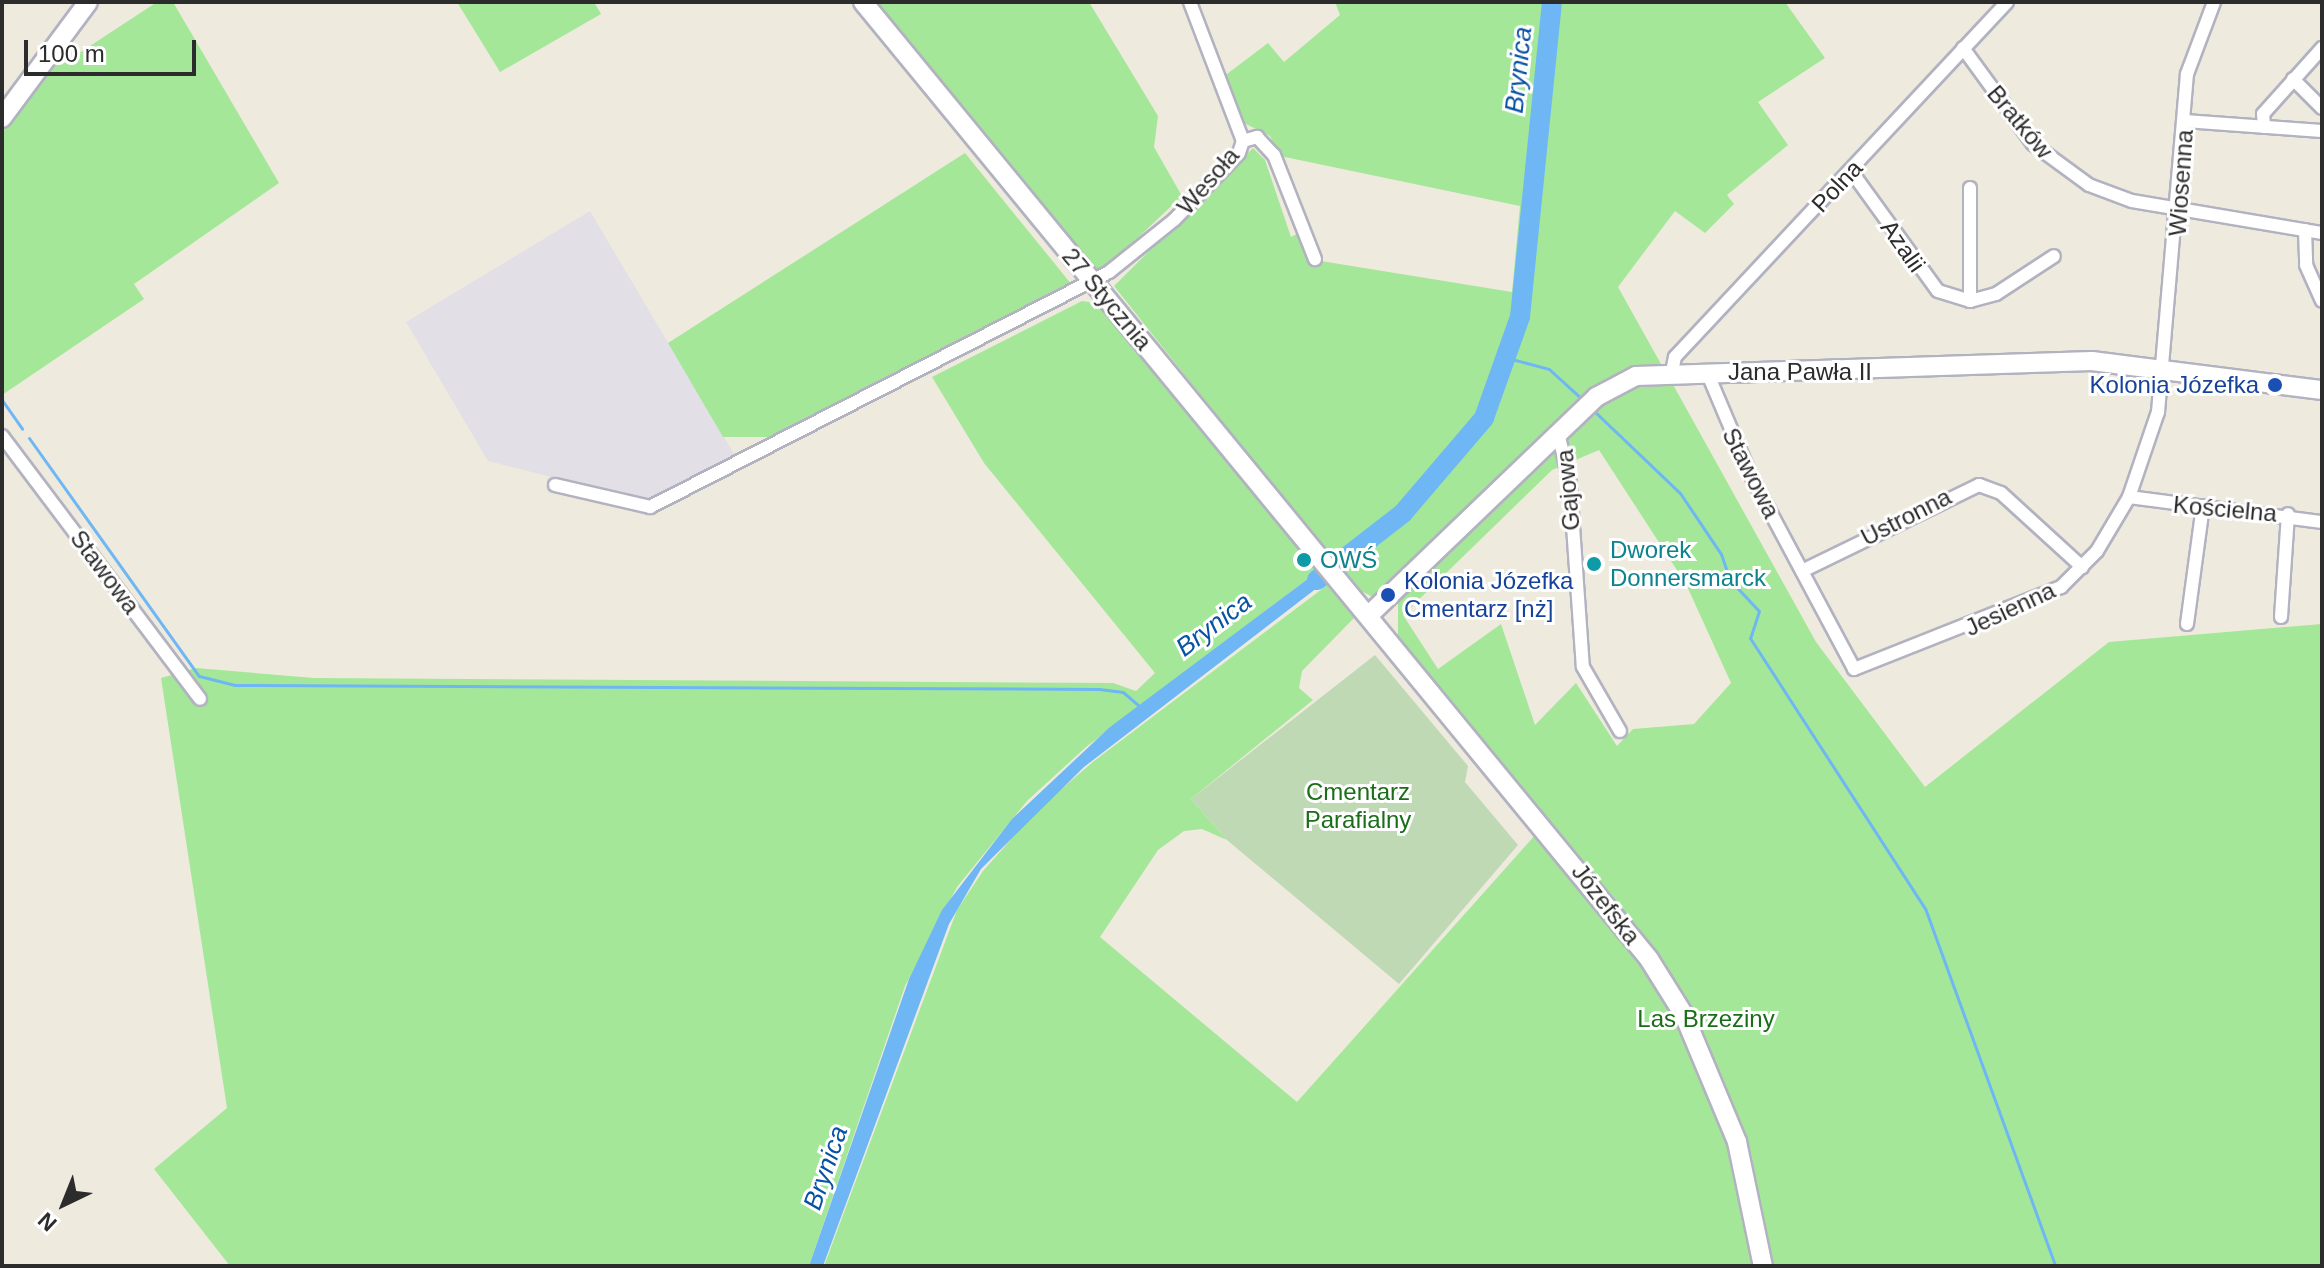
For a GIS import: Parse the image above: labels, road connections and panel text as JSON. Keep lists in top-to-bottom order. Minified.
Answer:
{"streets":{"street":["Bratków","Wesoła","Wiosenna","Polna","Azalii","27 Stycznia","Jana Pawła II","Stawowa","Gajowa","Kościelna","Ustronna","Jesienna","Józefska"]},"crossings":[["Bratków","Wiosenna"],["Bratków","Polna"],["Wesoła","27 Stycznia"],["Wiosenna","Jana Pawła II"],["Wiosenna","Jesienna"],["Polna","Azalii"],["Polna","Jana Pawła II"],["27 Stycznia","Józefska"],["Jana Pawła II","Stawowa"],["Jana Pawła II","Gajowa"],["Jana Pawła II","Jesienna"],["Jana Pawła II","Józefska"],["Stawowa","Ustronna"],["Stawowa","Jesienna"],["Kościelna","Jesienna"],["Ustronna","Jesienna"]],"water":["Brynica"],"parks":["Cmentarz Parafialny","Las Brzeziny"],"places":["Kolonia Józefka","OWŚ","Dworek Donnersmarck","Kolonia Józefka Cmentarz [nż]"],"scale_bar":"100 m","north":"bottom left"}
